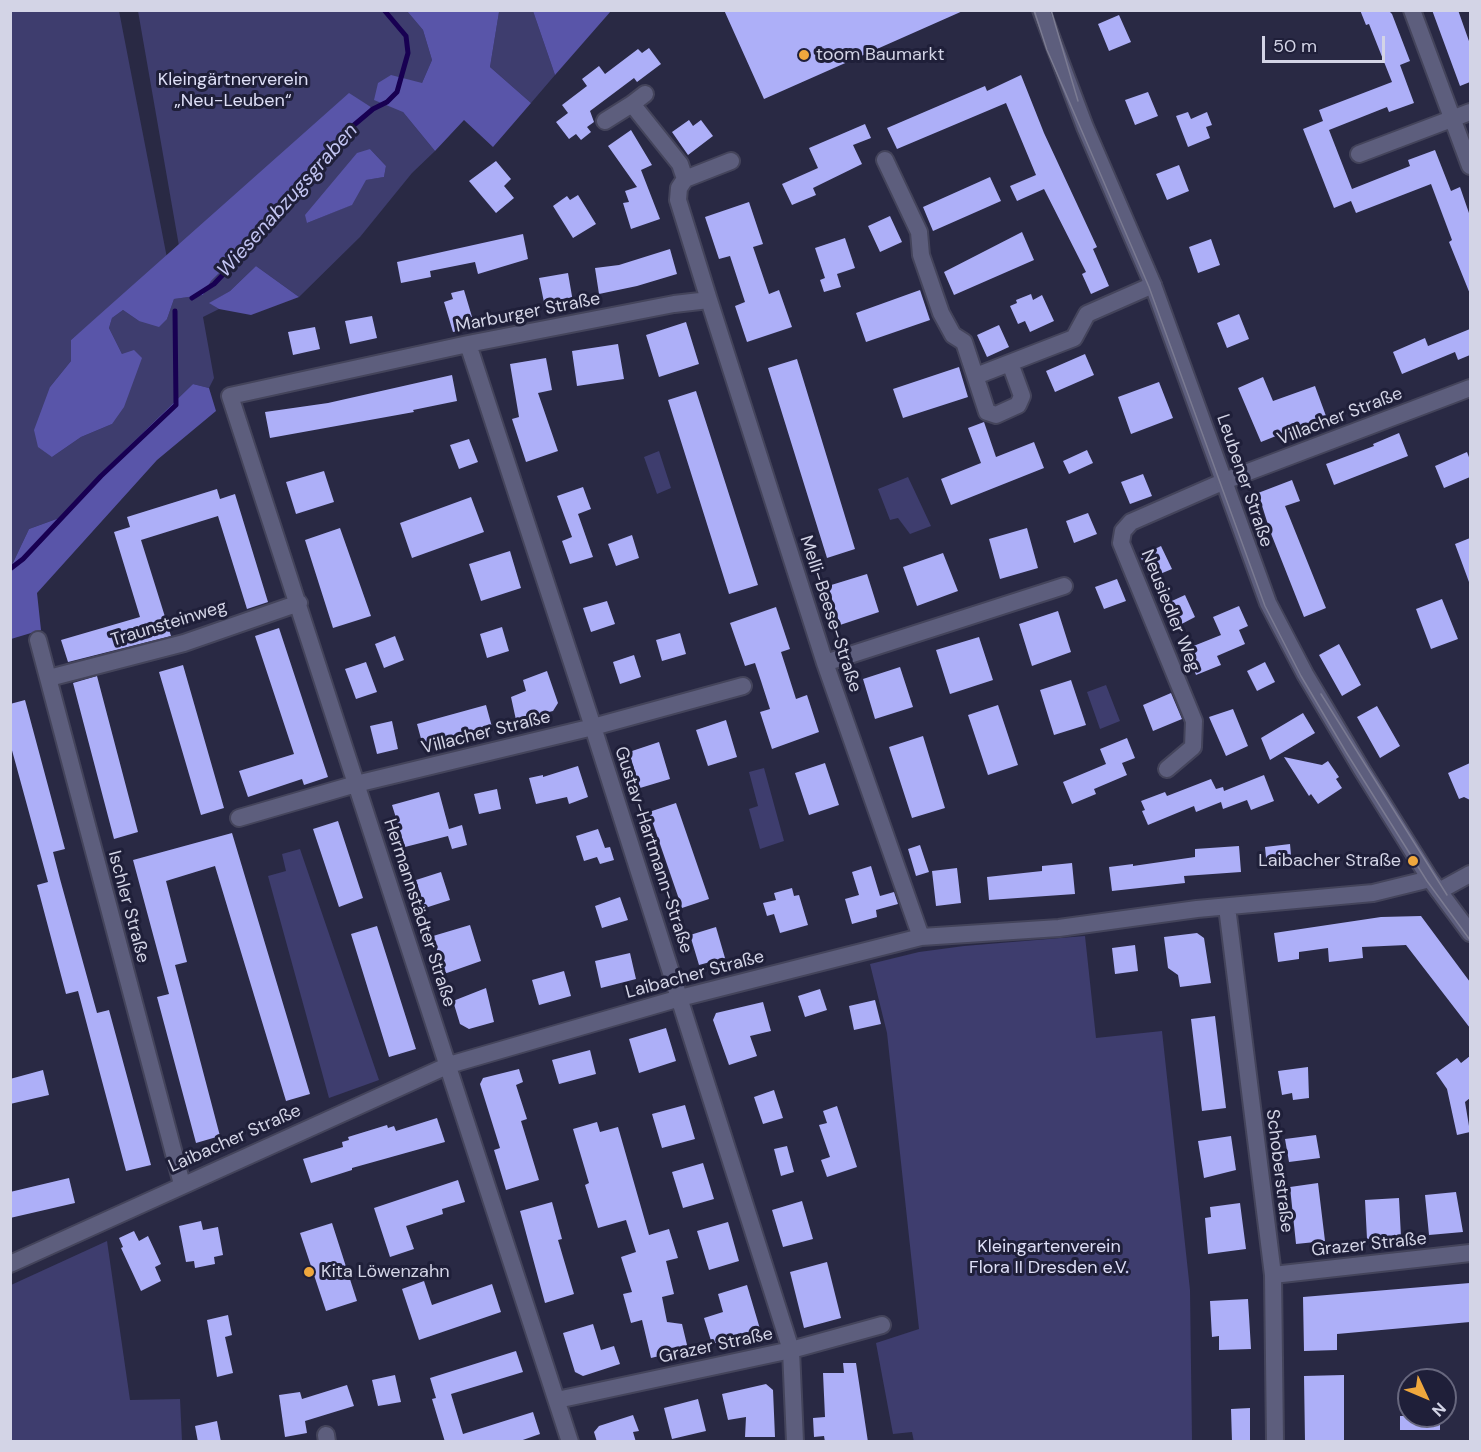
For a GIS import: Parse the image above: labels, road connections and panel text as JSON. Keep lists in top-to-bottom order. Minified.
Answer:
{"streets":{"street":["Marburger Straße","Villacher Straße","Leubener Straße","Neusiedler Weg","Melli-Beese-Straße","Traunsteinweg","Gustav-Hartmann-Straße","Ischler Straße","Hermannstädter Straße","Laibacher Straße","Schoberstraße","Grazer Straße"]},"crossings":[["Marburger Straße","Melli-Beese-Straße"],["Marburger Straße","Gustav-Hartmann-Straße"],["Marburger Straße","Hermannstädter Straße"],["Villacher Straße","Leubener Straße"],["Villacher Straße","Neusiedler Weg"],["Villacher Straße","Gustav-Hartmann-Straße"],["Villacher Straße","Hermannstädter Straße"],["Leubener Straße","Neusiedler Weg"],["Leubener Straße","Laibacher Straße"],["Melli-Beese-Straße","Laibacher Straße"],["Traunsteinweg","Ischler Straße"],["Traunsteinweg","Hermannstädter Straße"],["Gustav-Hartmann-Straße","Laibacher Straße"],["Gustav-Hartmann-Straße","Grazer Straße"],["Ischler Straße","Laibacher Straße"],["Hermannstädter Straße","Laibacher Straße"],["Hermannstädter Straße","Grazer Straße"],["Laibacher Straße","Schoberstraße"],["Schoberstraße","Grazer Straße"]],"water":["Wiesenabzugsgraben"],"parks":["Kleingärtnerverein „Neu-Leuben“","Kleingartenverein Flora II Dresden e.V."],"places":["toom Baumarkt","Laibacher Straße","Kita Löwenzahn"],"scale_bar":"50 m","north":"bottom right"}
